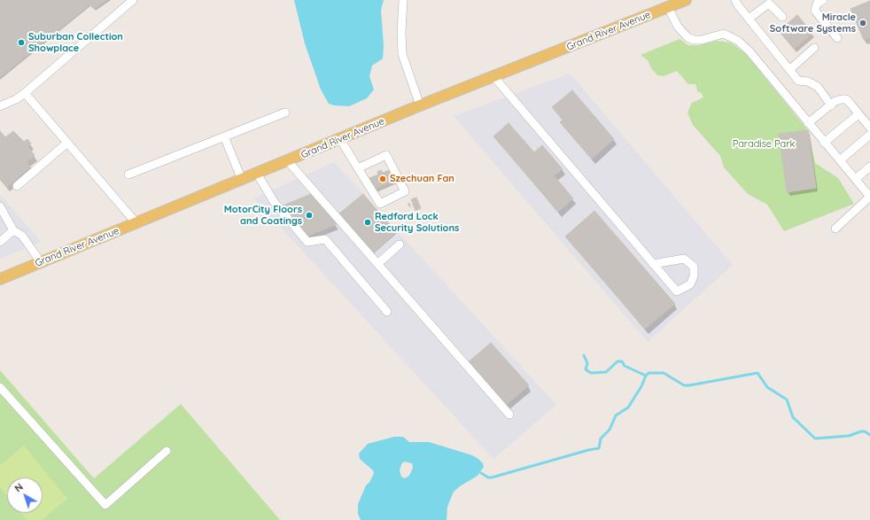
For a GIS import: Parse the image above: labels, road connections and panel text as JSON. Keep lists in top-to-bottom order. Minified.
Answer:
{"streets":{"main road":["Grand River Avenue"]},"parks":["Paradise Park"],"places":["Miracle Software Systems","Suburban Collection Showplace","Szechuan Fan","MotorCity Floors and Coatings","Redford Lock Security Solutions"],"north":"top left"}
